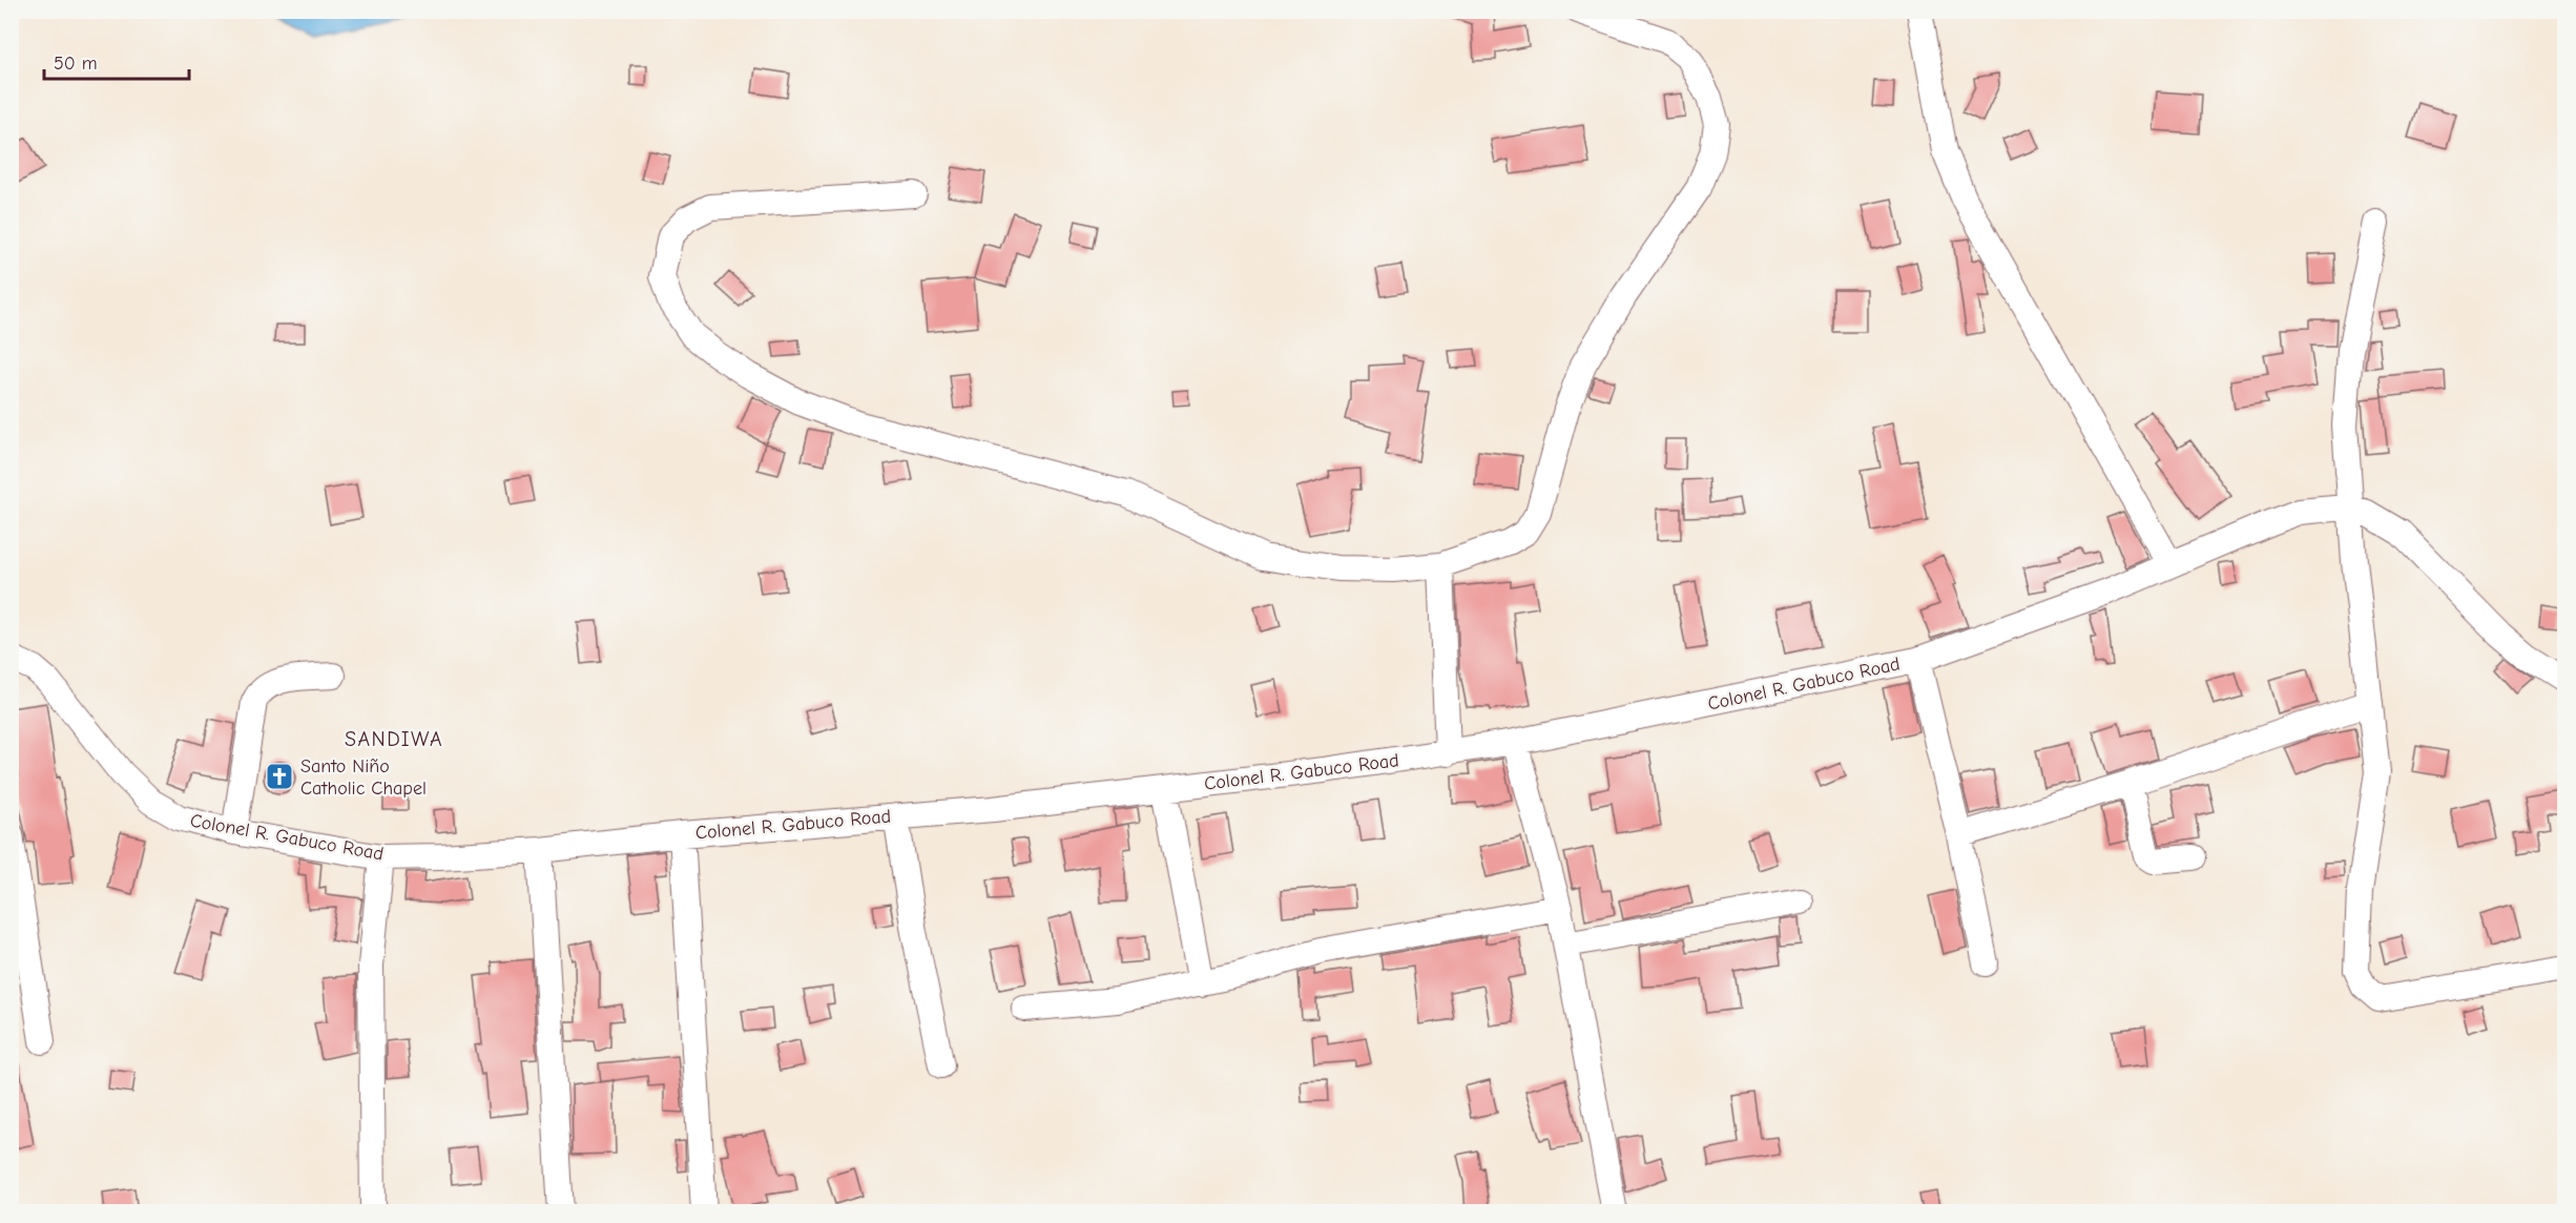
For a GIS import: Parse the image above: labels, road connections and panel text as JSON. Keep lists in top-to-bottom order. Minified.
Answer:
{"streets":{"street":["Colonel R. Gabuco Road"]},"districts":["SANDIWA"],"places":{"church":["Santo Niño Catholic Chapel"]},"scale_bar":"50 m"}
